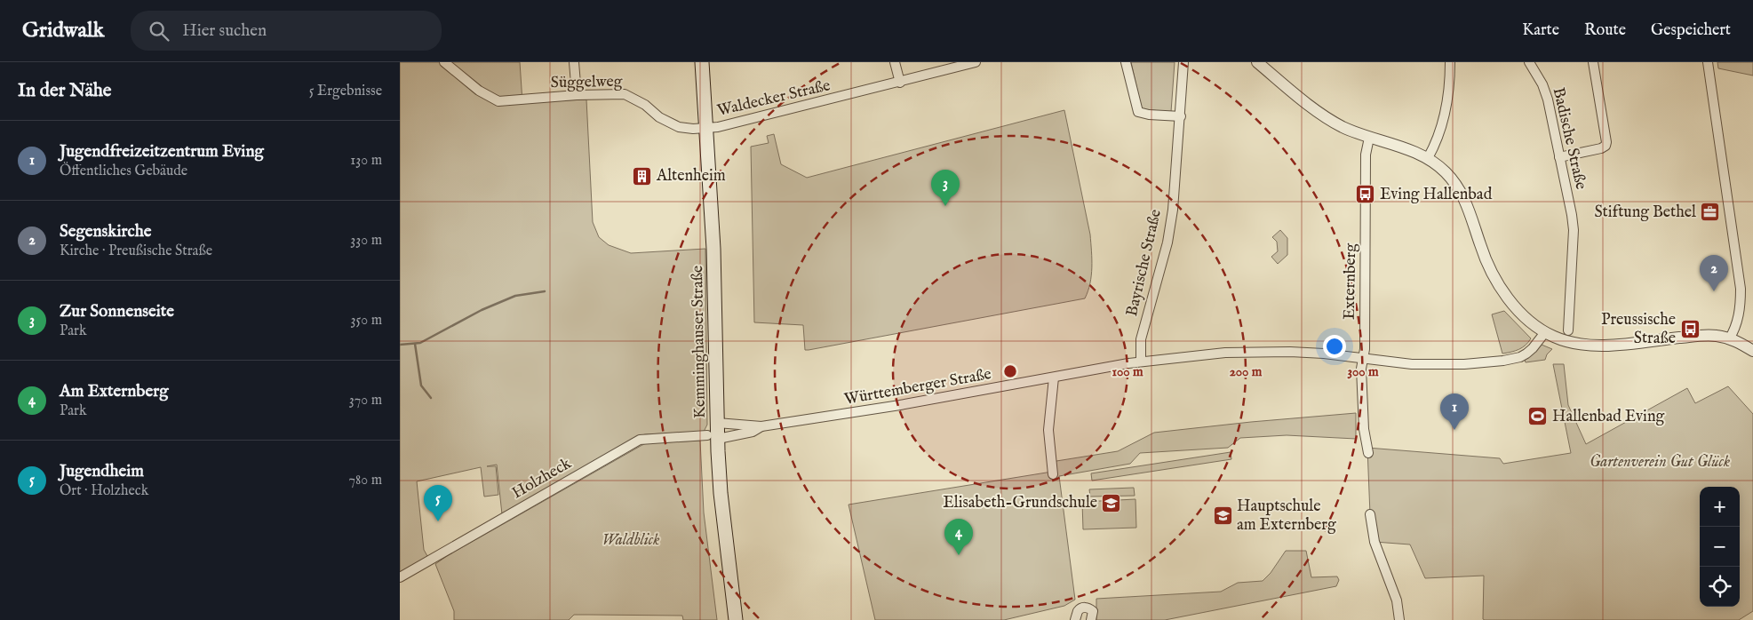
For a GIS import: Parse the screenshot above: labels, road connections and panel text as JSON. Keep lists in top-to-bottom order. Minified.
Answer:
{"streets":{"main road":["Kemminghauser Straße"],"street":["Süggelweg","Waldecker Straße","Badische Straße","Bayrische Straße","Externberg","Württemberger Straße","Holzheck"]},"crossings":[["Süggelweg","Waldecker Straße"],["Süggelweg","Kemminghauser Straße"],["Waldecker Straße","Kemminghauser Straße"],["Bayrische Straße","Württemberger Straße"],["Externberg","Württemberger Straße"],["Kemminghauser Straße","Württemberger Straße"],["Kemminghauser Straße","Holzheck"],["Württemberger Straße","Holzheck"]],"parks":["Gartenverein Gut Glück","Waldblick"],"places":{"building":["Altenheim"],"bus stop":["Eving Hallenbad","Preussische Straße"],"office":["Stiftung Bethel"],"sports":["Hallenbad Eving"],"school or university":["Elisabeth-Grundschule","Hauptschule am Externberg"]},"page":{"header":"Gridwalk","search":"Hier suchen","nav":["Karte","Route","Gespeichert"],"heading":["In der Nähe","5 Ergebnisse"],"list":[{"mark":"1","name":"Jugendfreizeitzentrum Eving","note":"Öffentliches Gebäude","value":"130 m"},{"mark":"2","name":"Segenskirche","note":"Kirche · Preußische Straße","value":"330 m"},{"mark":"3","name":"Zur Sonnenseite","note":"Park","value":"350 m"},{"mark":"4","name":"Am Externberg","note":"Park","value":"370 m"},{"mark":"5","name":"Jugendheim","note":"Ort · Holzheck","value":"780 m"}],"pins":["3","2","1","5","4"],"map_buttons":["+","−"]},"rings":["100 m","200 m","300 m"]}
